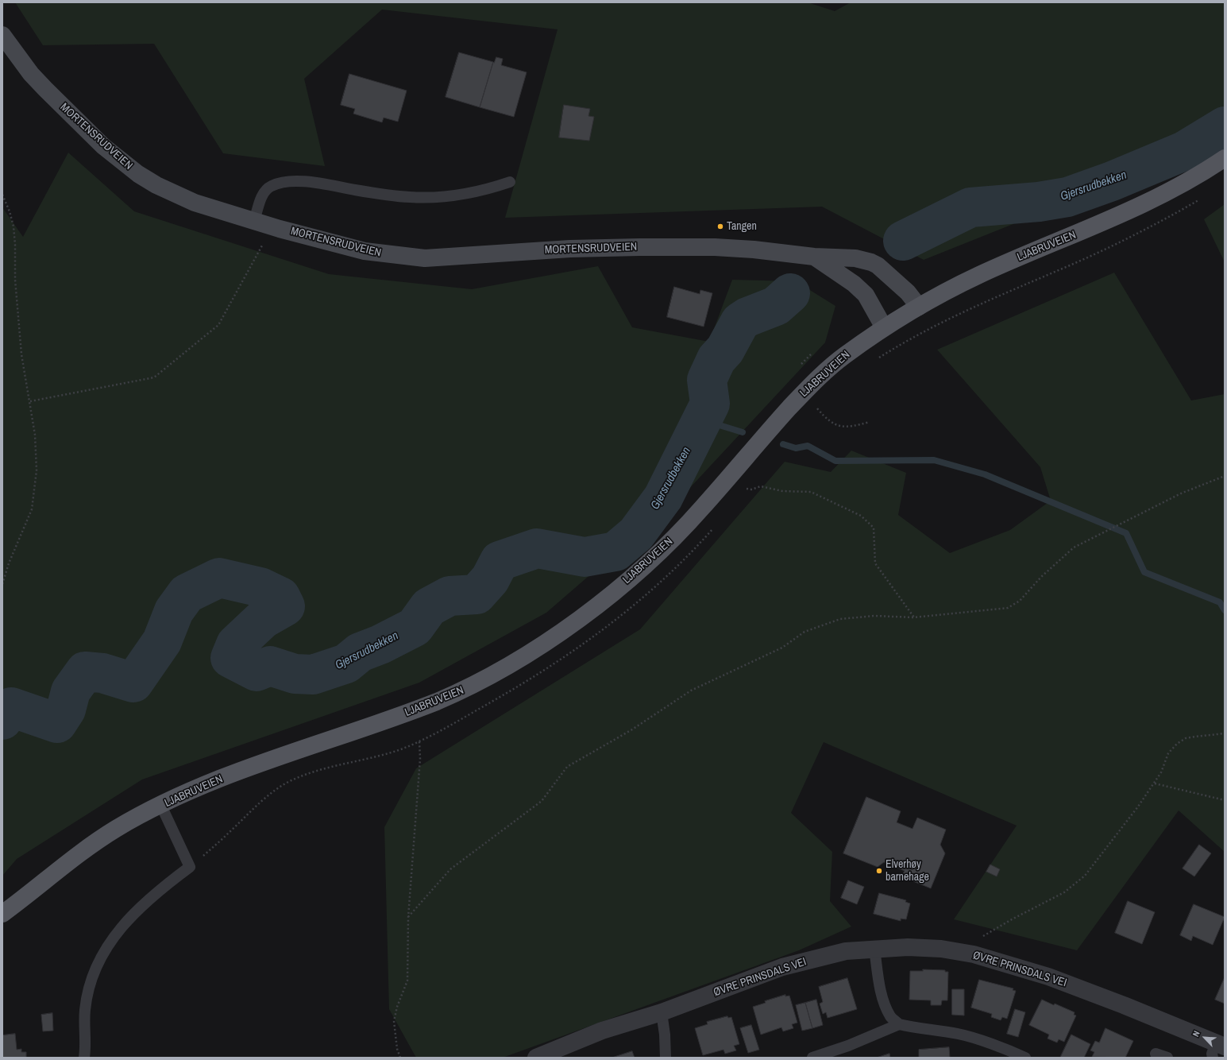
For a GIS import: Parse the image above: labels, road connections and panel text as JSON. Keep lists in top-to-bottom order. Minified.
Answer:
{"streets":{"main road":["LJABRUVEIEN"],"street":["MORTENSRUDVEIEN","ØVRE PRINSDALS VEI"]},"crossings":[["MORTENSRUDVEIEN","LJABRUVEIEN"]],"water":["Gjersrudbekken"],"places":["Tangen","Elverhøy barnehage"],"north":"top left"}
